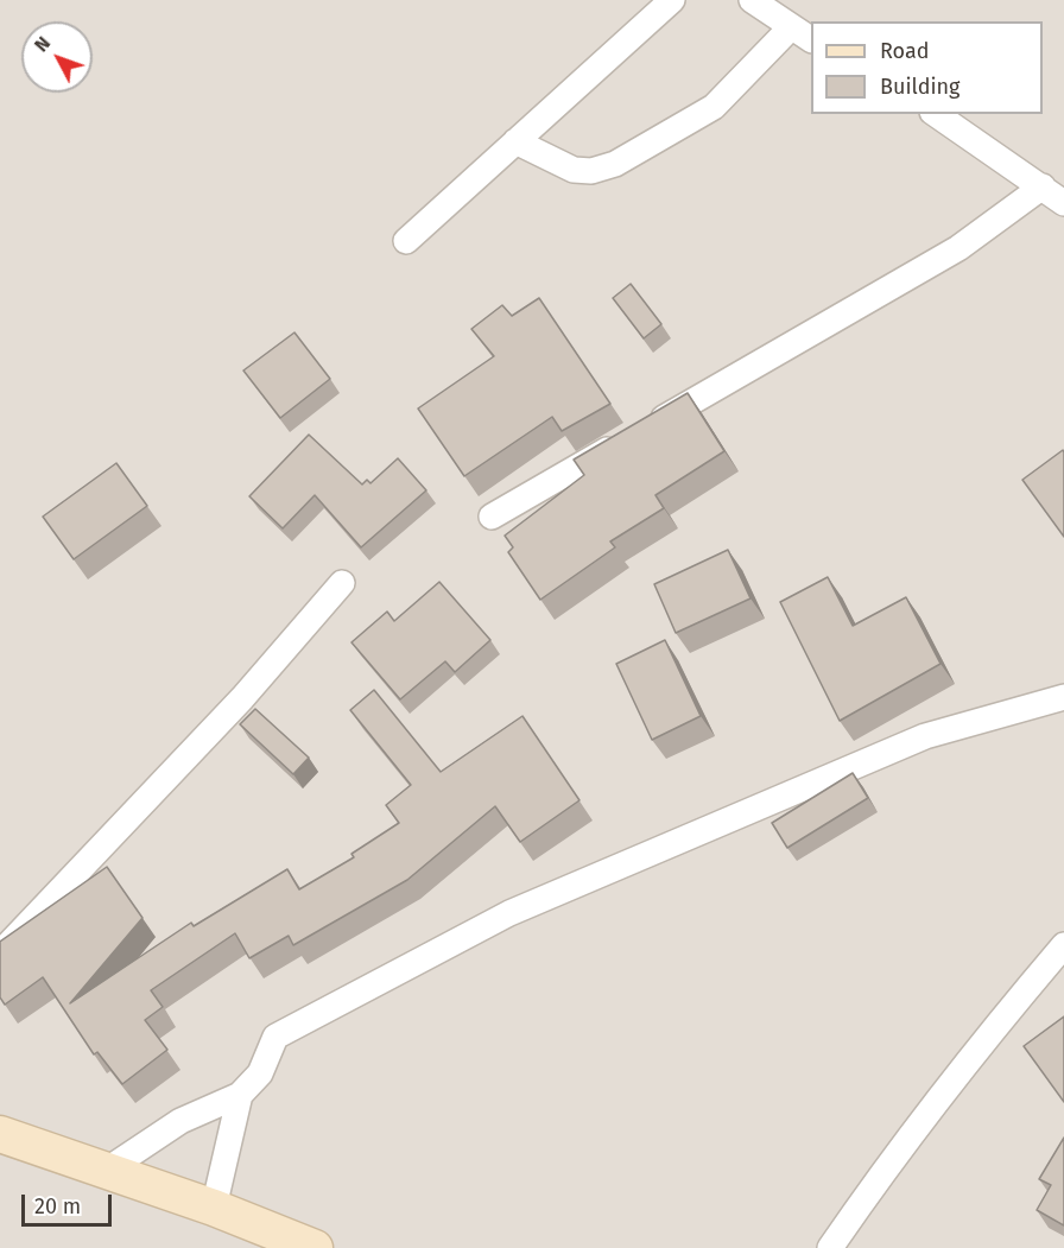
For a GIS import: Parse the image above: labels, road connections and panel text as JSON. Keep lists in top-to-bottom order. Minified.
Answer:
{"legend":["Road","Building"],"scale_bar":"20 m","north":"top left"}
